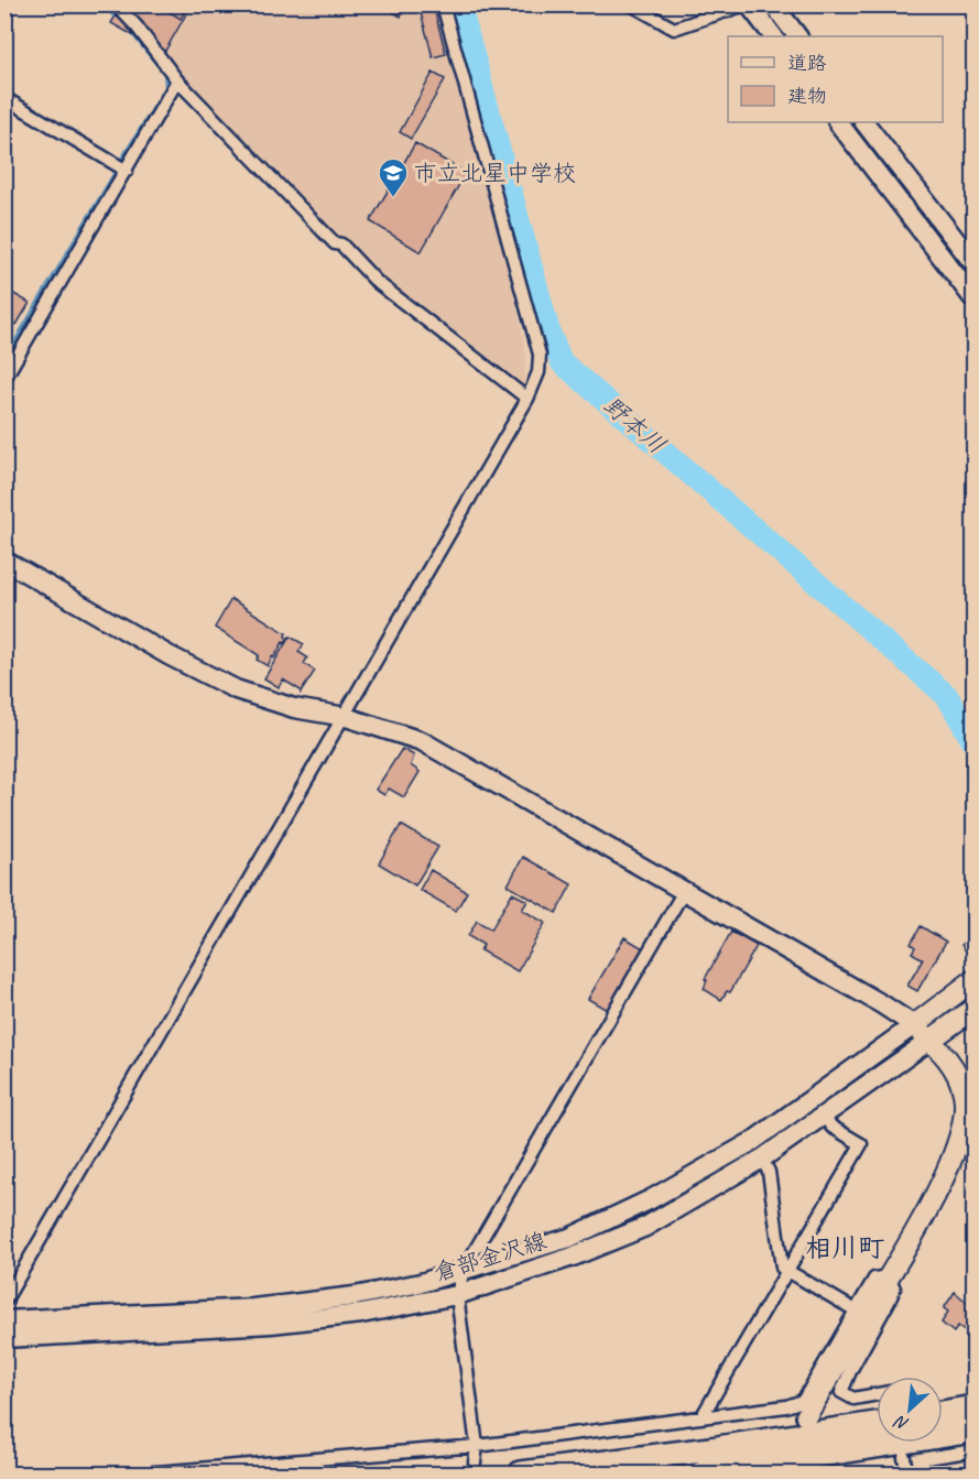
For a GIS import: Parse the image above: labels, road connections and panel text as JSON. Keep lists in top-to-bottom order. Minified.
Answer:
{"streets":{"main road":["倉部金沢線"]},"districts":["相川町"],"water":["野本川"],"places":{"school or university":["市立北星中学校"]},"legend":["道路","建物"],"north":"bottom left"}
